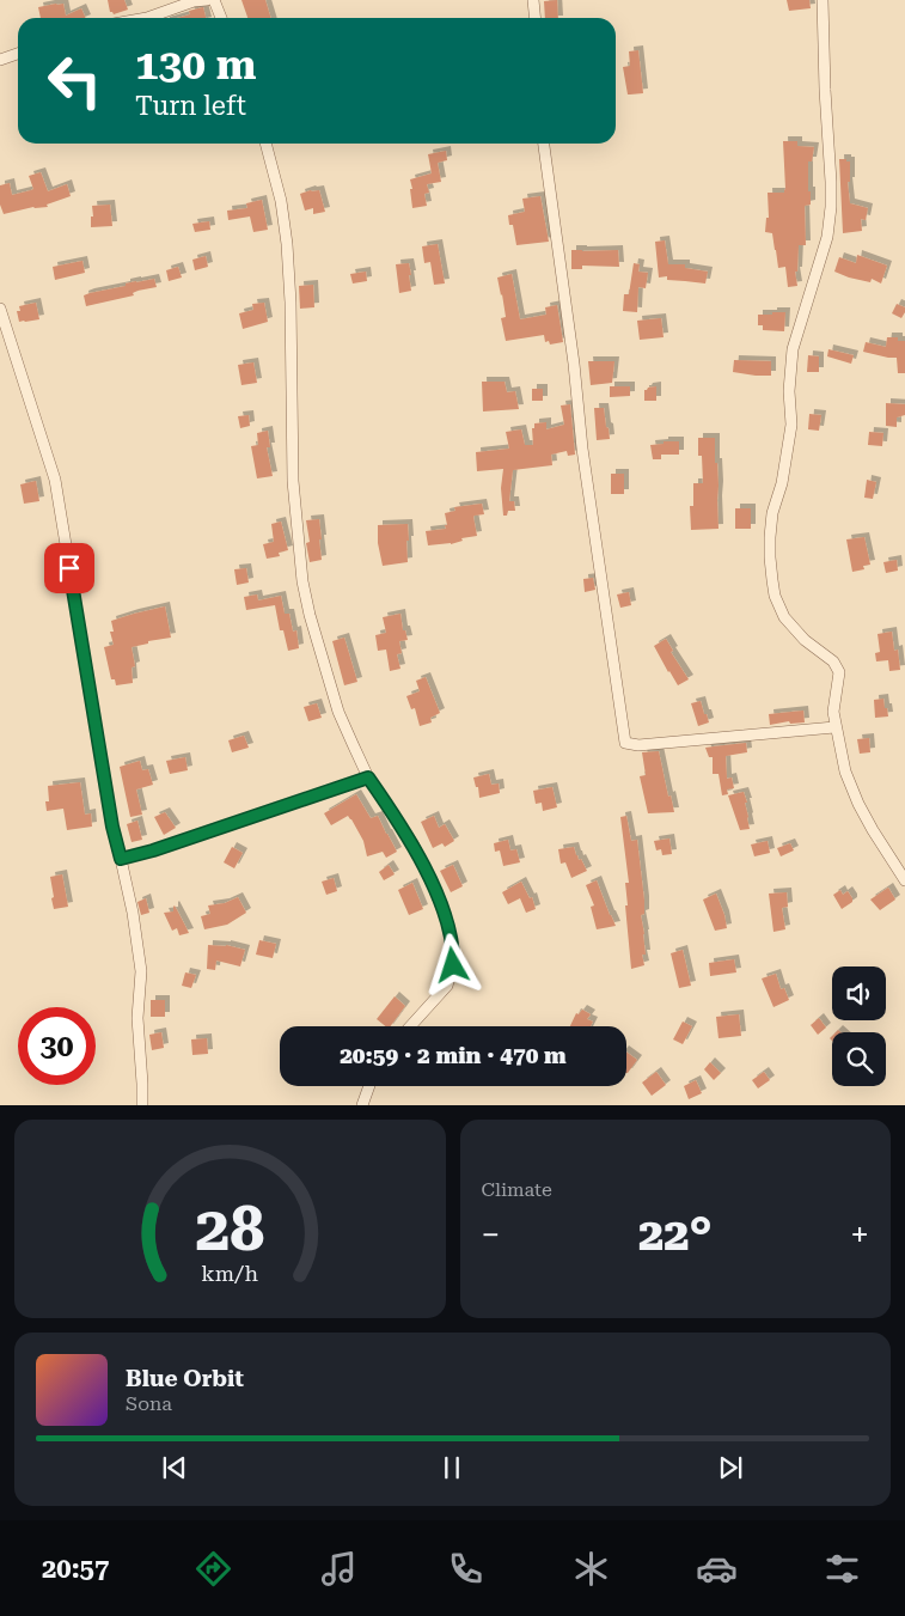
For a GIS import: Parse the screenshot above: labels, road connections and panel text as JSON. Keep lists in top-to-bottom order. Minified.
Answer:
{"page":{"turn":["130 m","Turn left"],"limit":"30","trip":"20:59 · 2 min · 470 m","tile":"Climate","heat":["−","22°","+"],"song":["Blue Orbit","Sona"],"tabs":"20:57","gauge":["28","km/h"]}}
